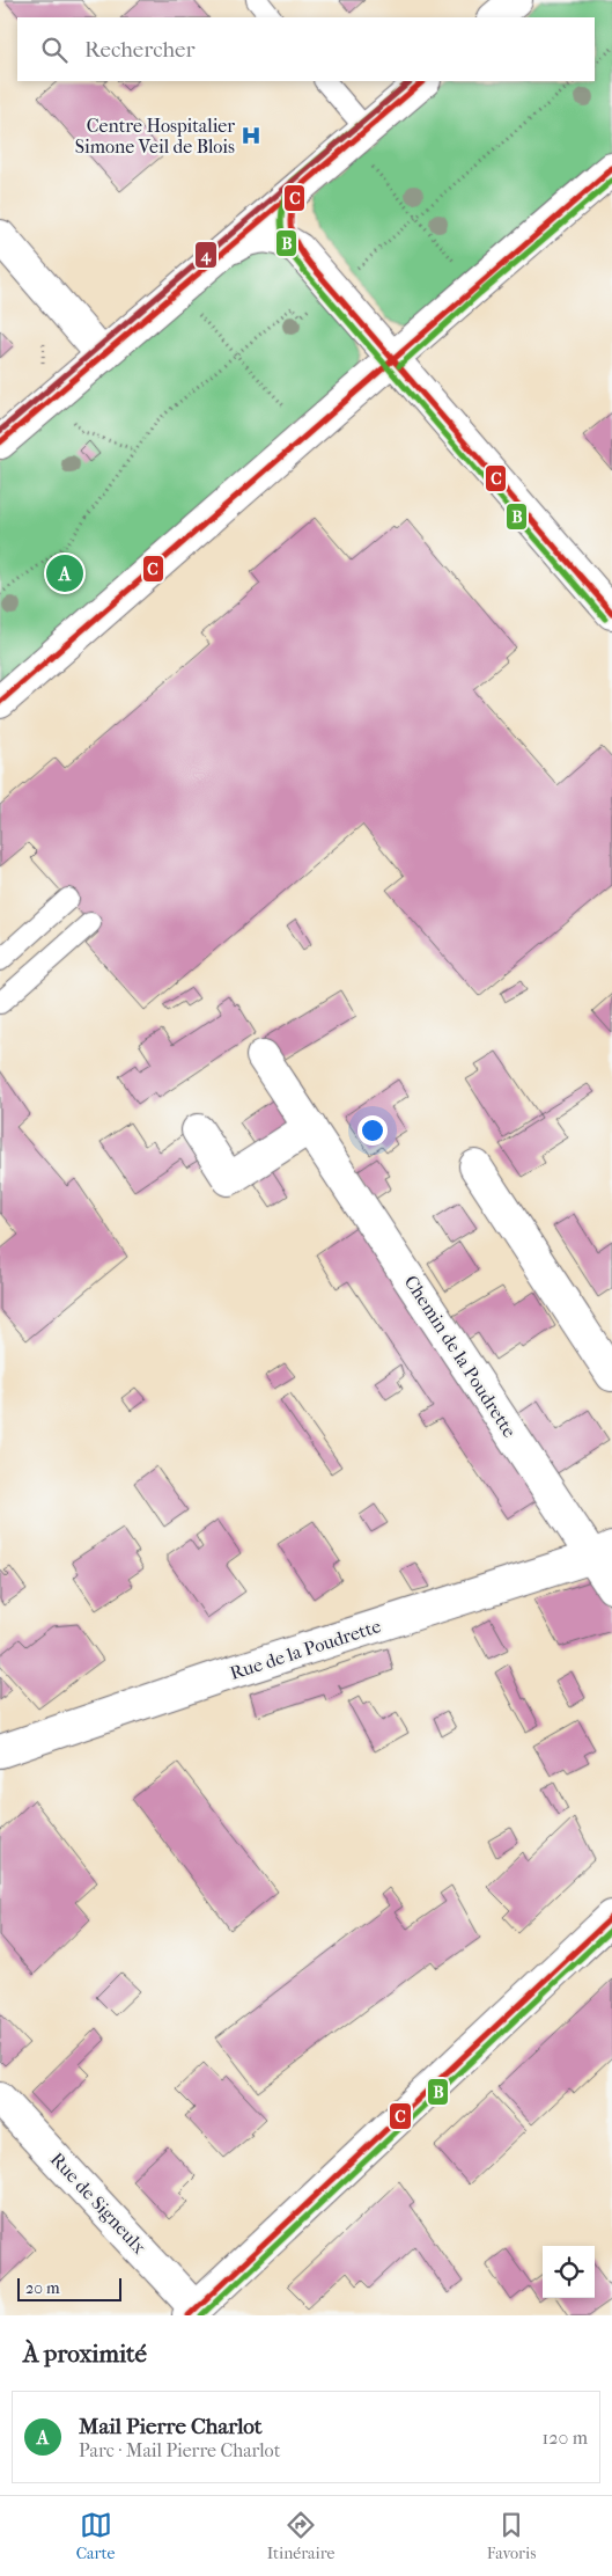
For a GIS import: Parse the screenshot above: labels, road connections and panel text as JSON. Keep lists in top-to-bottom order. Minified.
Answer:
{"streets":{"street":["Chemin de la Poudrette","Rue de la Poudrette","Rue de Signeulx"]},"crossings":[["Chemin de la Poudrette","Rue de la Poudrette"]],"places":{"hospital":["Centre Hospitalier Simone Veil de Blois"]},"lines":["transit line C","transit line B","transit line 4"],"scale_bar":"20 m","page":{"search":"Rechercher","pins":"A","scale":"20 m","heading":"À proximité","list":[{"mark":"A","name":"Mail Pierre Charlot","note":"Parc · Mail Pierre Charlot","value":"120 m"}],"nav":["Carte","Itinéraire","Favoris"]}}
